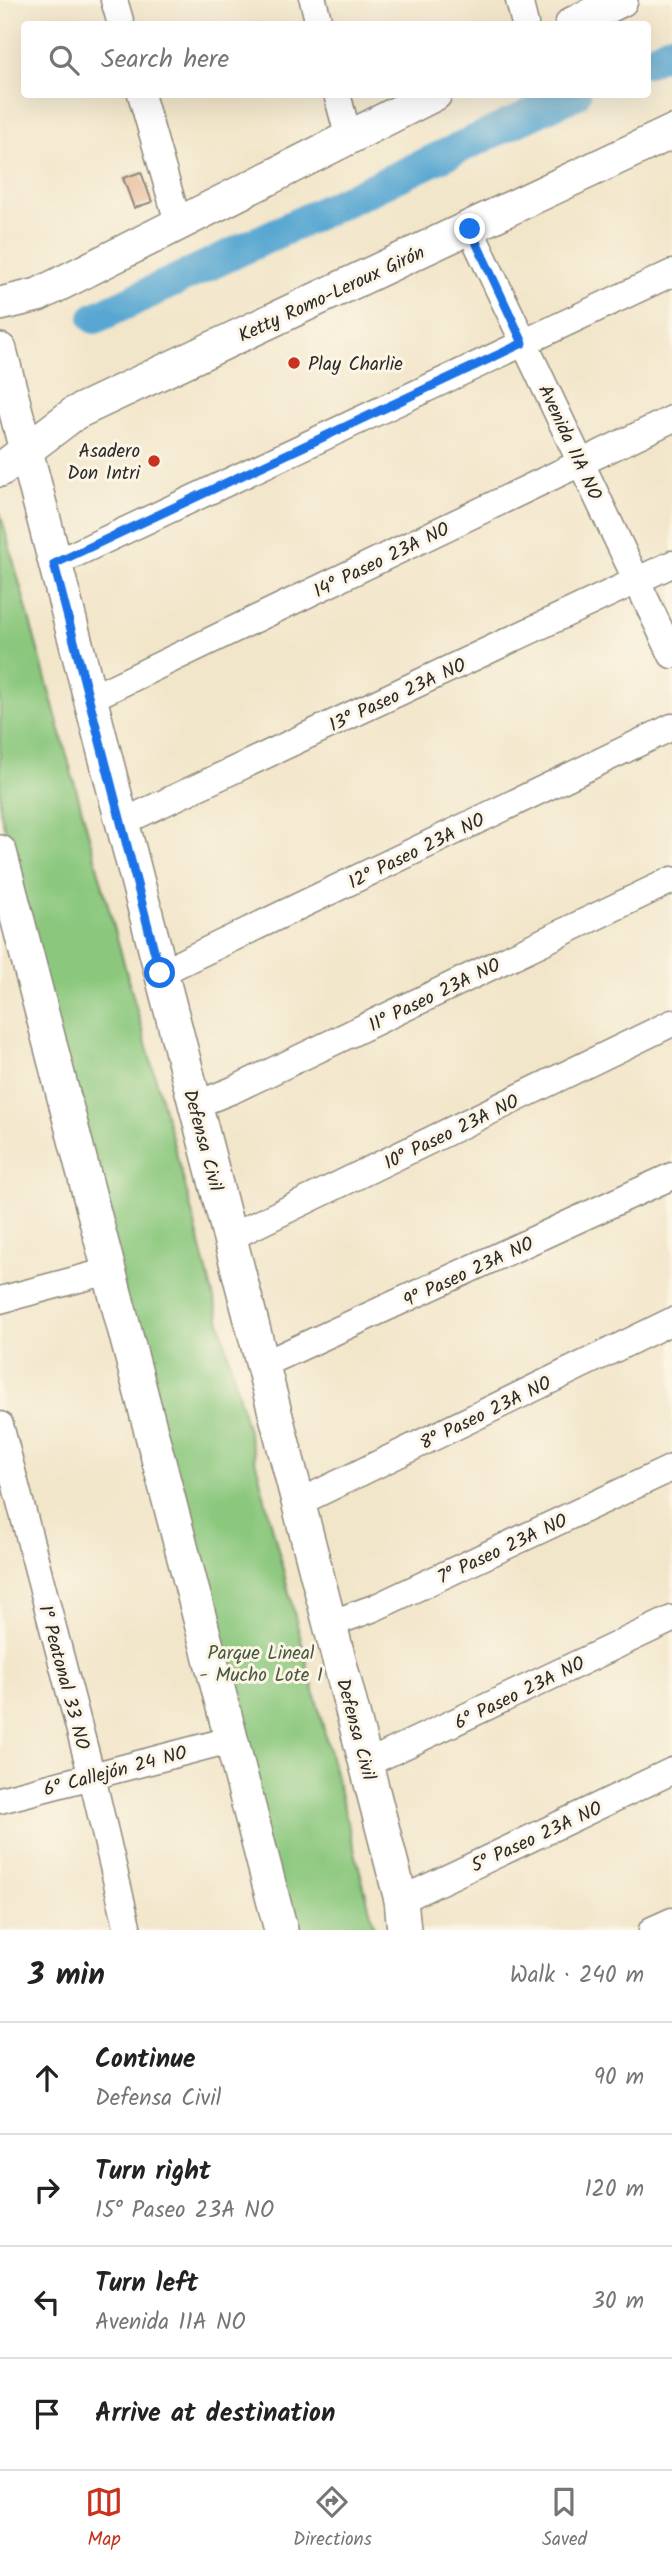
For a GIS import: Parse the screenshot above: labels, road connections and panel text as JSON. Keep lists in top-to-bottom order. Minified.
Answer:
{"streets":{"street":["Ketty Romo-Leroux Girón","Avenida 11A NO","14° Paseo 23A NO","13° Paseo 23A NO","12° Paseo 23A NO","11° Paseo 23A NO","10° Paseo 23A NO","Defensa Civil","9° Paseo 23A NO","8° Paseo 23A NO","7° Paseo 23A NO","1° Peatonal 33 NO","6° Paseo 23A NO","6° Callejón 24 NO","5° Paseo 23A NO"]},"crossings":[["Ketty Romo-Leroux Girón","Avenida 11A NO"],["Ketty Romo-Leroux Girón","Defensa Civil"],["Avenida 11A NO","14° Paseo 23A NO"],["Avenida 11A NO","13° Paseo 23A NO"],["14° Paseo 23A NO","Defensa Civil"],["13° Paseo 23A NO","Defensa Civil"],["12° Paseo 23A NO","Defensa Civil"],["11° Paseo 23A NO","Defensa Civil"],["10° Paseo 23A NO","Defensa Civil"],["Defensa Civil","9° Paseo 23A NO"],["Defensa Civil","8° Paseo 23A NO"],["Defensa Civil","7° Paseo 23A NO"],["Defensa Civil","6° Paseo 23A NO"],["Defensa Civil","5° Paseo 23A NO"],["1° Peatonal 33 NO","6° Callejón 24 NO"]],"parks":["Parque Lineal - Mucho Lote I"],"places":["Play Charlie","Asadero Don Intri"],"page":{"search":"Search here","heading":["3 min","Walk · 240 m"],"list":[["Continue","Defensa Civil","90 m"],["Turn right","15° Paseo 23A NO","120 m"],["Turn left","Avenida 11A NO","30 m"],"Arrive at destination"],"nav":["Map","Directions","Saved"]}}
